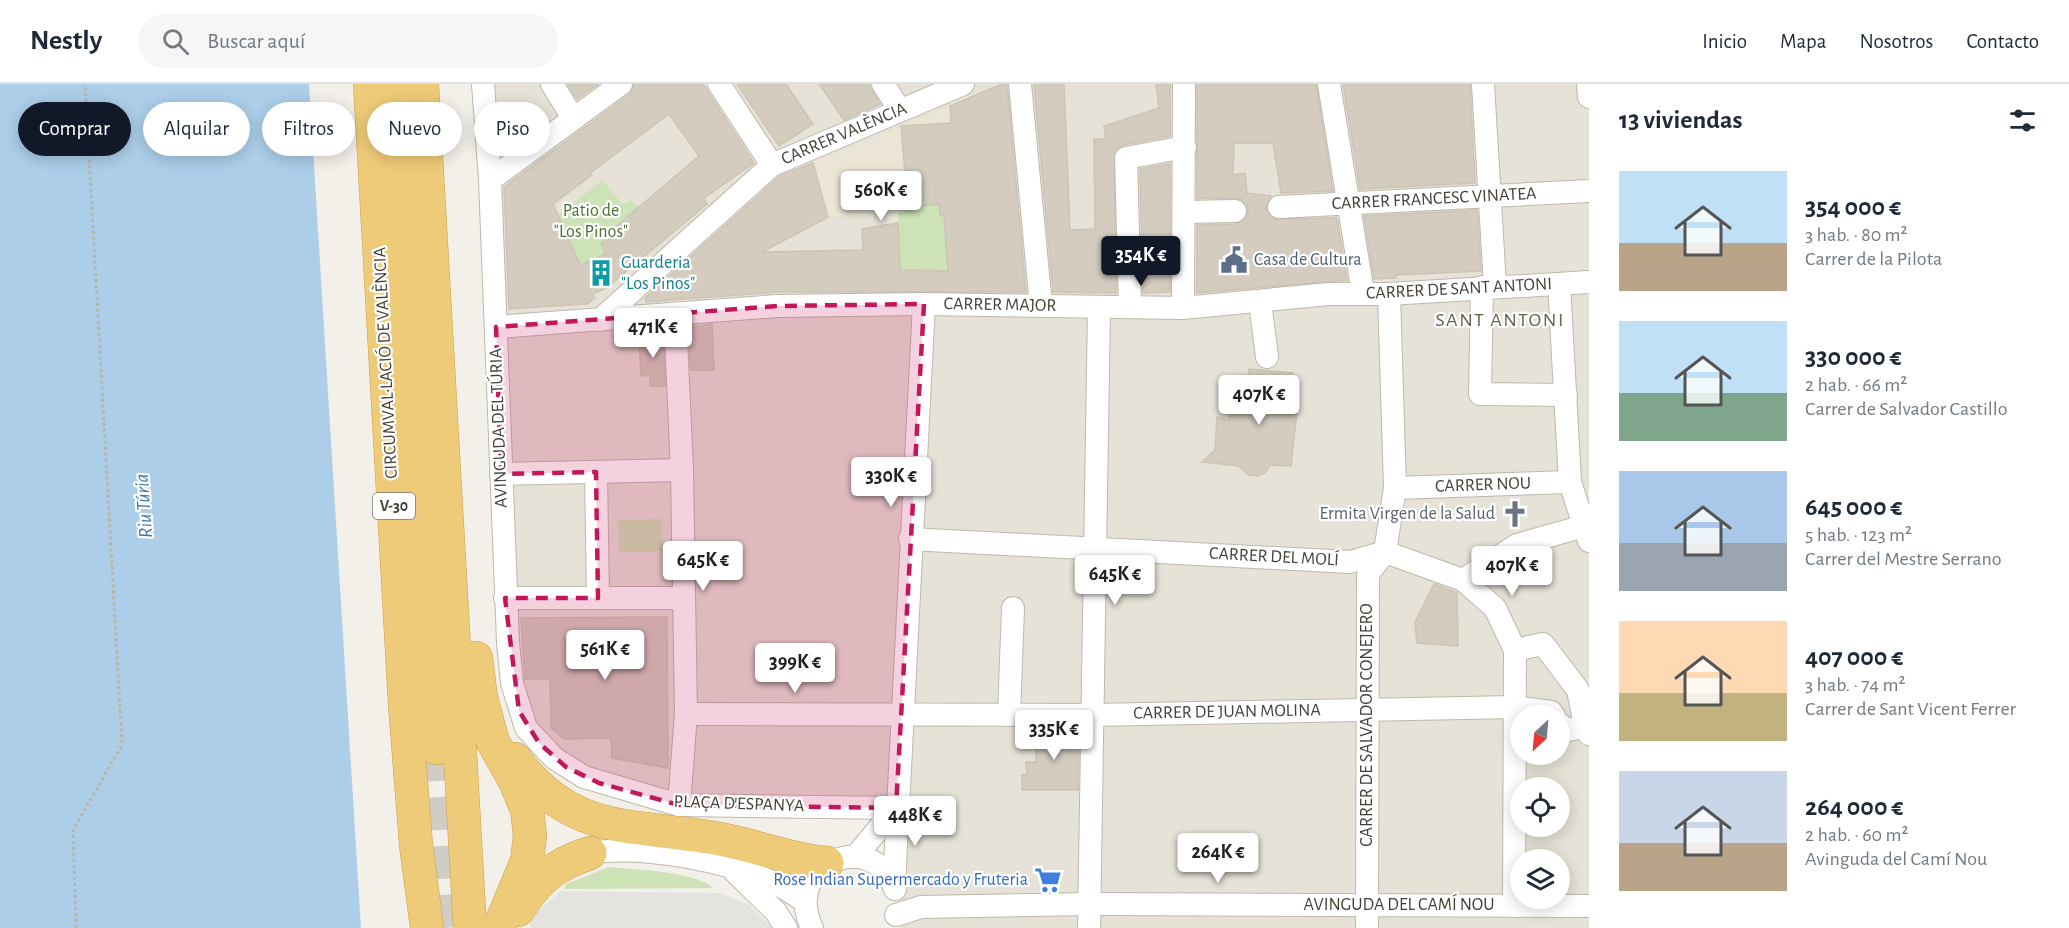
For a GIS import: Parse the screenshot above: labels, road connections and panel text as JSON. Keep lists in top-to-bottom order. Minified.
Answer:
{"streets":{"highway":["CIRCUMVAL·LACIÓ DE VALÈNCIA","V-30"],"street":["CARRER VALÈNCIA","CARRER FRANCESC VINATEA","CARRER DE SANT ANTONI","CARRER MAJOR","AVINGUDA DEL TÚRIA","CARRER NOU","CARRER DEL MOLÍ","CARRER DE JUAN MOLINA","CARRER DE SALVADOR CONEJERO","PLAÇA D'ESPANYA","AVINGUDA DEL CAMÍ NOU"]},"crossings":[["CARRER VALÈNCIA","CARRER MAJOR"],["CARRER DE SANT ANTONI","CARRER MAJOR"],["CARRER MAJOR","AVINGUDA DEL TÚRIA"],["AVINGUDA DEL TÚRIA","PLAÇA D'ESPANYA"],["CARRER DEL MOLÍ","CARRER DE SALVADOR CONEJERO"],["CARRER DE JUAN MOLINA","CARRER DE SALVADOR CONEJERO"],["CARRER DE SALVADOR CONEJERO","AVINGUDA DEL CAMÍ NOU"]],"districts":["SANT ANTONI"],"water":["Riu Túria"],"parks":["Patio de \"Los Pinos\""],"places":{"public building":["Casa de Cultura"],"building":["Guarderia \"Los Pinos\""],"church":["Ermita Virgen de la Salud"],"supermarket":["Rose Indian Supermercado y Fruteria"]},"north":"bottom left","page":{"header":"Nestly","search":"Buscar aquí","nav":["Inicio","Mapa","Nosotros","Contacto"],"heading":"13 viviendas","chip":["Comprar","Alquilar","Filtros","Nuevo","Piso"],"list":[{"name":"354 000 €","note":"3 hab. · 80 m² · Carrer de la Pilota"},{"name":"330 000 €","note":"2 hab. · 66 m² · Carrer de Salvador Castillo"},{"name":"645 000 €","note":"5 hab. · 123 m² · Carrer del Mestre Serrano"},{"name":"407 000 €","note":"3 hab. · 74 m² · Carrer de Sant Vicent Ferrer"},{"name":"264 000 €","note":"2 hab. · 60 m² · Avinguda del Camí Nou"}],"price":["560K €","354K €","471K €","407K €","330K €","645K €","407K €","645K €","561K €","399K €","335K €","448K €","264K €"]}}
